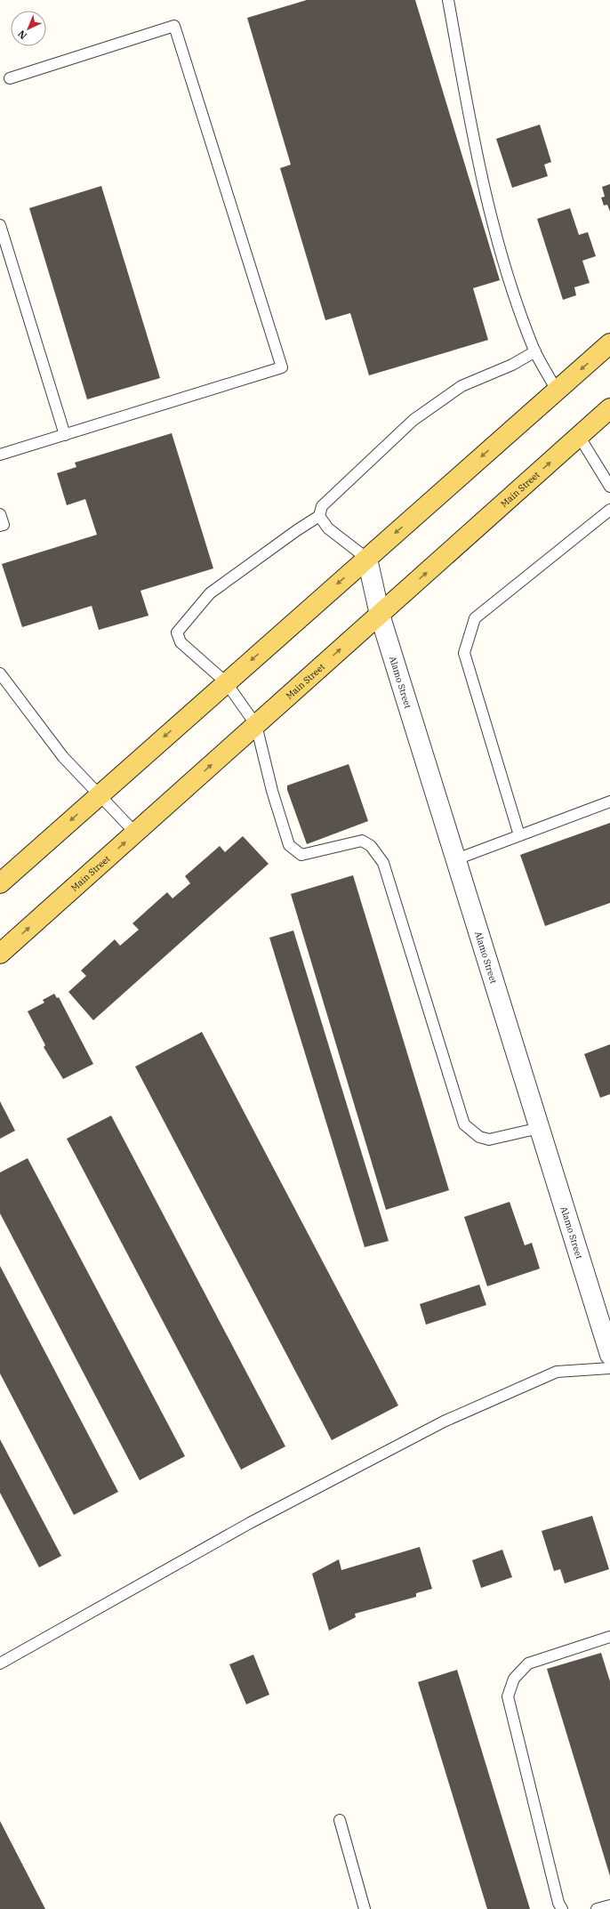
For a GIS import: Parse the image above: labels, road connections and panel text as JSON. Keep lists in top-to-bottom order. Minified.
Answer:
{"streets":{"main road":["Main Street"],"street":["Alamo Street"]},"crossings":[["Main Street","Alamo Street"]],"north":"bottom left"}
